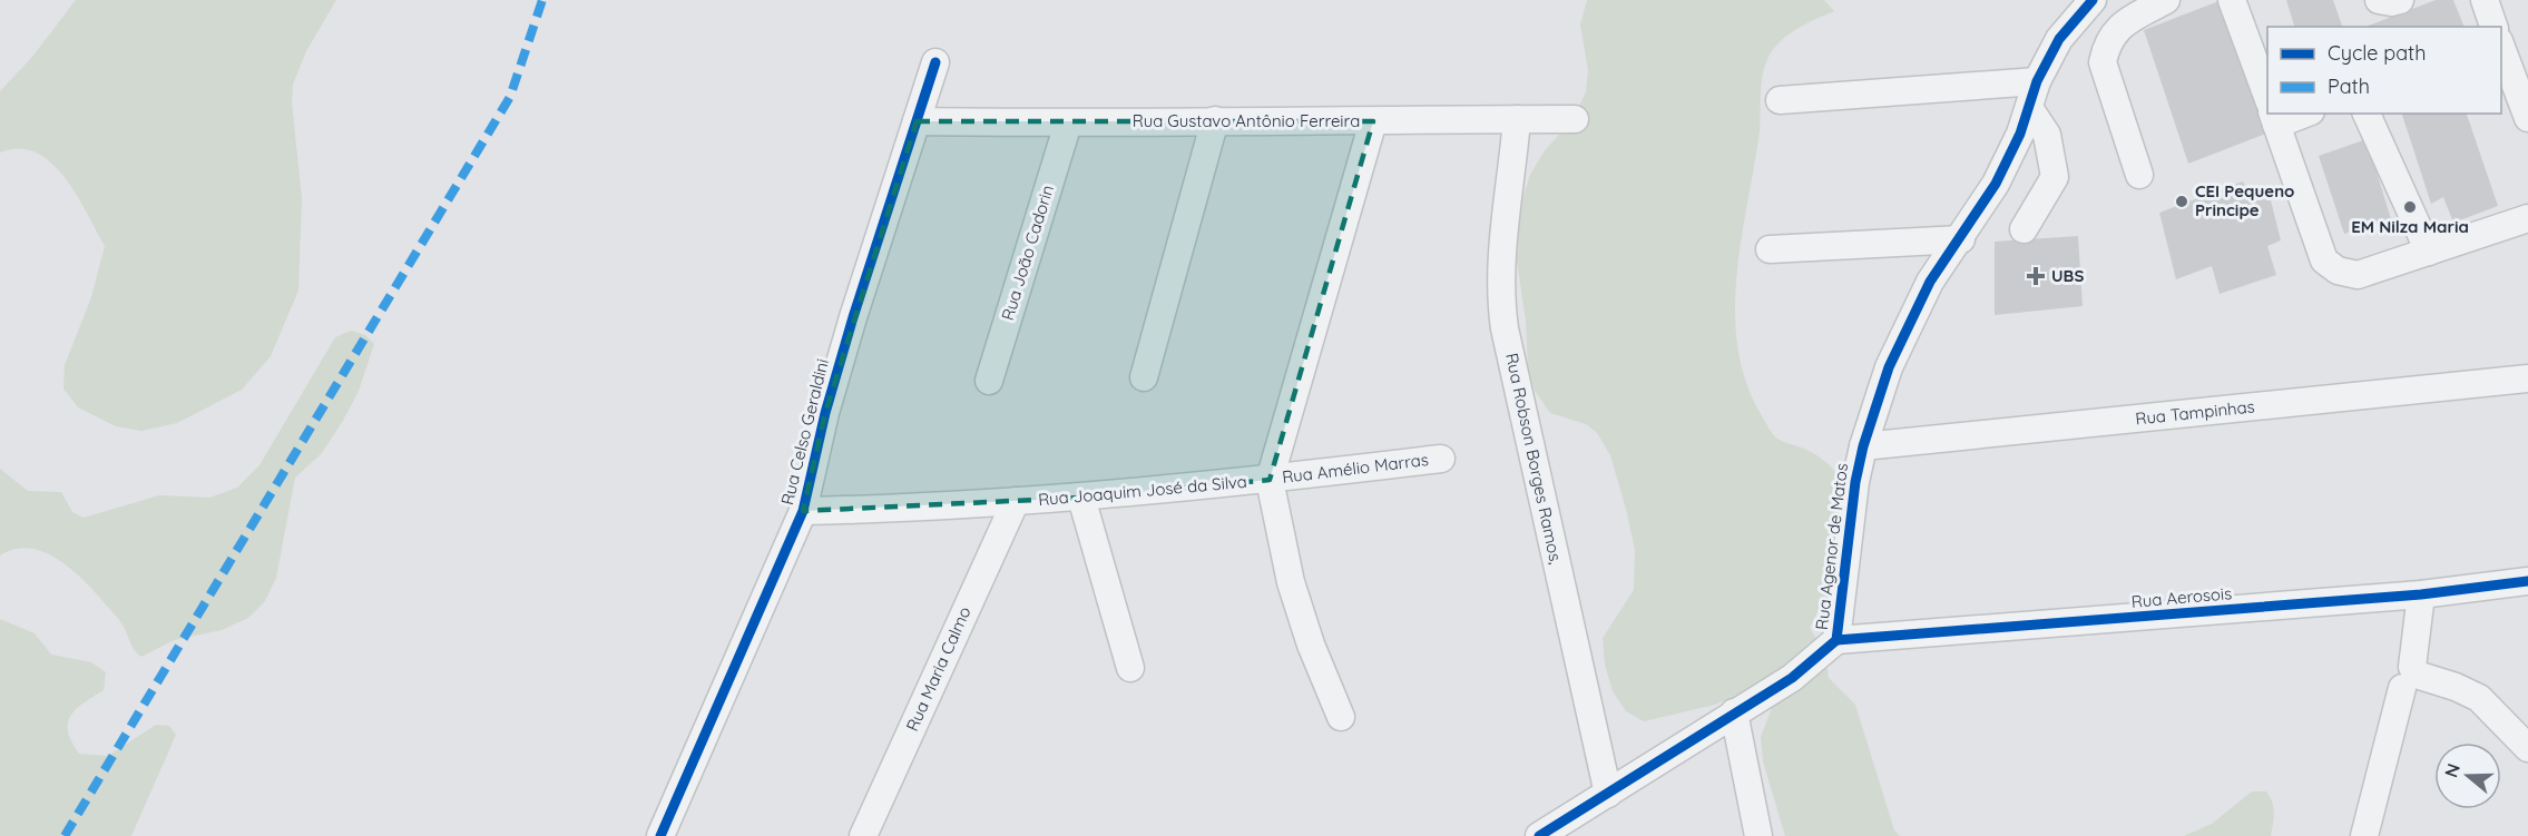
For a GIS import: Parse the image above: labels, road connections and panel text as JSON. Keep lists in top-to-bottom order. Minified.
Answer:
{"streets":{"street":["Rua Gustavo Antônio Ferreira","Rua João Cadorin","Rua Tampinhas","Rua Celso Geraldini","Rua Robson Borges Ramos,","Rua Amélio Marras","Rua Joaquim José da Silva","Rua Agenor de Matos","Rua Aerosois","Rua Maria Calmo"]},"crossings":[["Rua Gustavo Antônio Ferreira","Rua João Cadorin"],["Rua Gustavo Antônio Ferreira","Rua Celso Geraldini"],["Rua Gustavo Antônio Ferreira","Rua Robson Borges Ramos,"],["Rua Gustavo Antônio Ferreira","Rua Joaquim José da Silva"],["Rua Tampinhas","Rua Agenor de Matos"],["Rua Celso Geraldini","Rua Joaquim José da Silva"],["Rua Robson Borges Ramos,","Rua Agenor de Matos"],["Rua Amélio Marras","Rua Joaquim José da Silva"],["Rua Joaquim José da Silva","Rua Maria Calmo"],["Rua Agenor de Matos","Rua Aerosois"]],"places":{"other":["CEI Pequeno Principe","EM Nilza Maria"],"health":["UBS"]},"legend":["Cycle path","Path"],"north":"left"}
